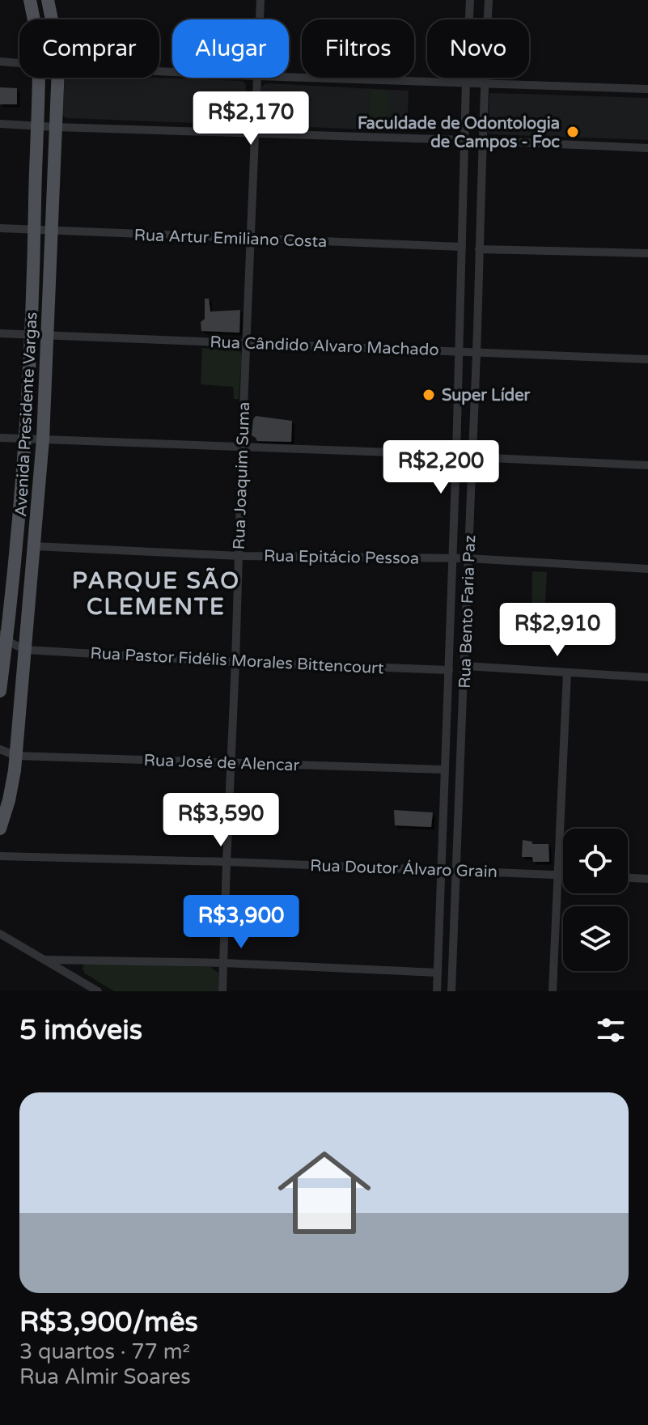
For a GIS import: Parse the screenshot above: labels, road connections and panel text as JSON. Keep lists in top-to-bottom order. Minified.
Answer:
{"streets":{"main road":["Avenida Presidente Vargas"],"street":["Rua Artur Emiliano Costa","Rua Cândido Alvaro Machado","Rua Joaquim Suma","Rua Epitácio Pessoa","Rua Bento Faria Paz","Rua Pastor Fidélis Morales Bittencourt","Rua José de Alencar","Rua Doutor Álvaro Grain"]},"crossings":[["Rua Artur Emiliano Costa","Avenida Presidente Vargas"],["Rua Artur Emiliano Costa","Rua Joaquim Suma"],["Rua Artur Emiliano Costa","Rua Bento Faria Paz"],["Rua Cândido Alvaro Machado","Avenida Presidente Vargas"],["Rua Cândido Alvaro Machado","Rua Joaquim Suma"],["Rua Cândido Alvaro Machado","Rua Bento Faria Paz"],["Avenida Presidente Vargas","Rua Epitácio Pessoa"],["Avenida Presidente Vargas","Rua Pastor Fidélis Morales Bittencourt"],["Avenida Presidente Vargas","Rua José de Alencar"],["Rua Joaquim Suma","Rua Epitácio Pessoa"],["Rua Joaquim Suma","Rua Pastor Fidélis Morales Bittencourt"],["Rua Joaquim Suma","Rua José de Alencar"],["Rua Joaquim Suma","Rua Doutor Álvaro Grain"],["Rua Epitácio Pessoa","Rua Bento Faria Paz"],["Rua Bento Faria Paz","Rua Pastor Fidélis Morales Bittencourt"],["Rua Bento Faria Paz","Rua José de Alencar"],["Rua Bento Faria Paz","Rua Doutor Álvaro Grain"]],"districts":["PARQUE SÃO CLEMENTE"],"places":["Faculdade de Odontologia de Campos - Foc","Super Líder"],"page":{"chip":["Comprar","Alugar","Filtros","Novo"],"price":["R$2,170","R$2,200","R$2,910","R$3,590","R$3,900"],"heading":"5 imóveis","list":[{"name":"R$3,900/mês","note":"3 quartos · 77 m² · Rua Almir Soares"}]}}
